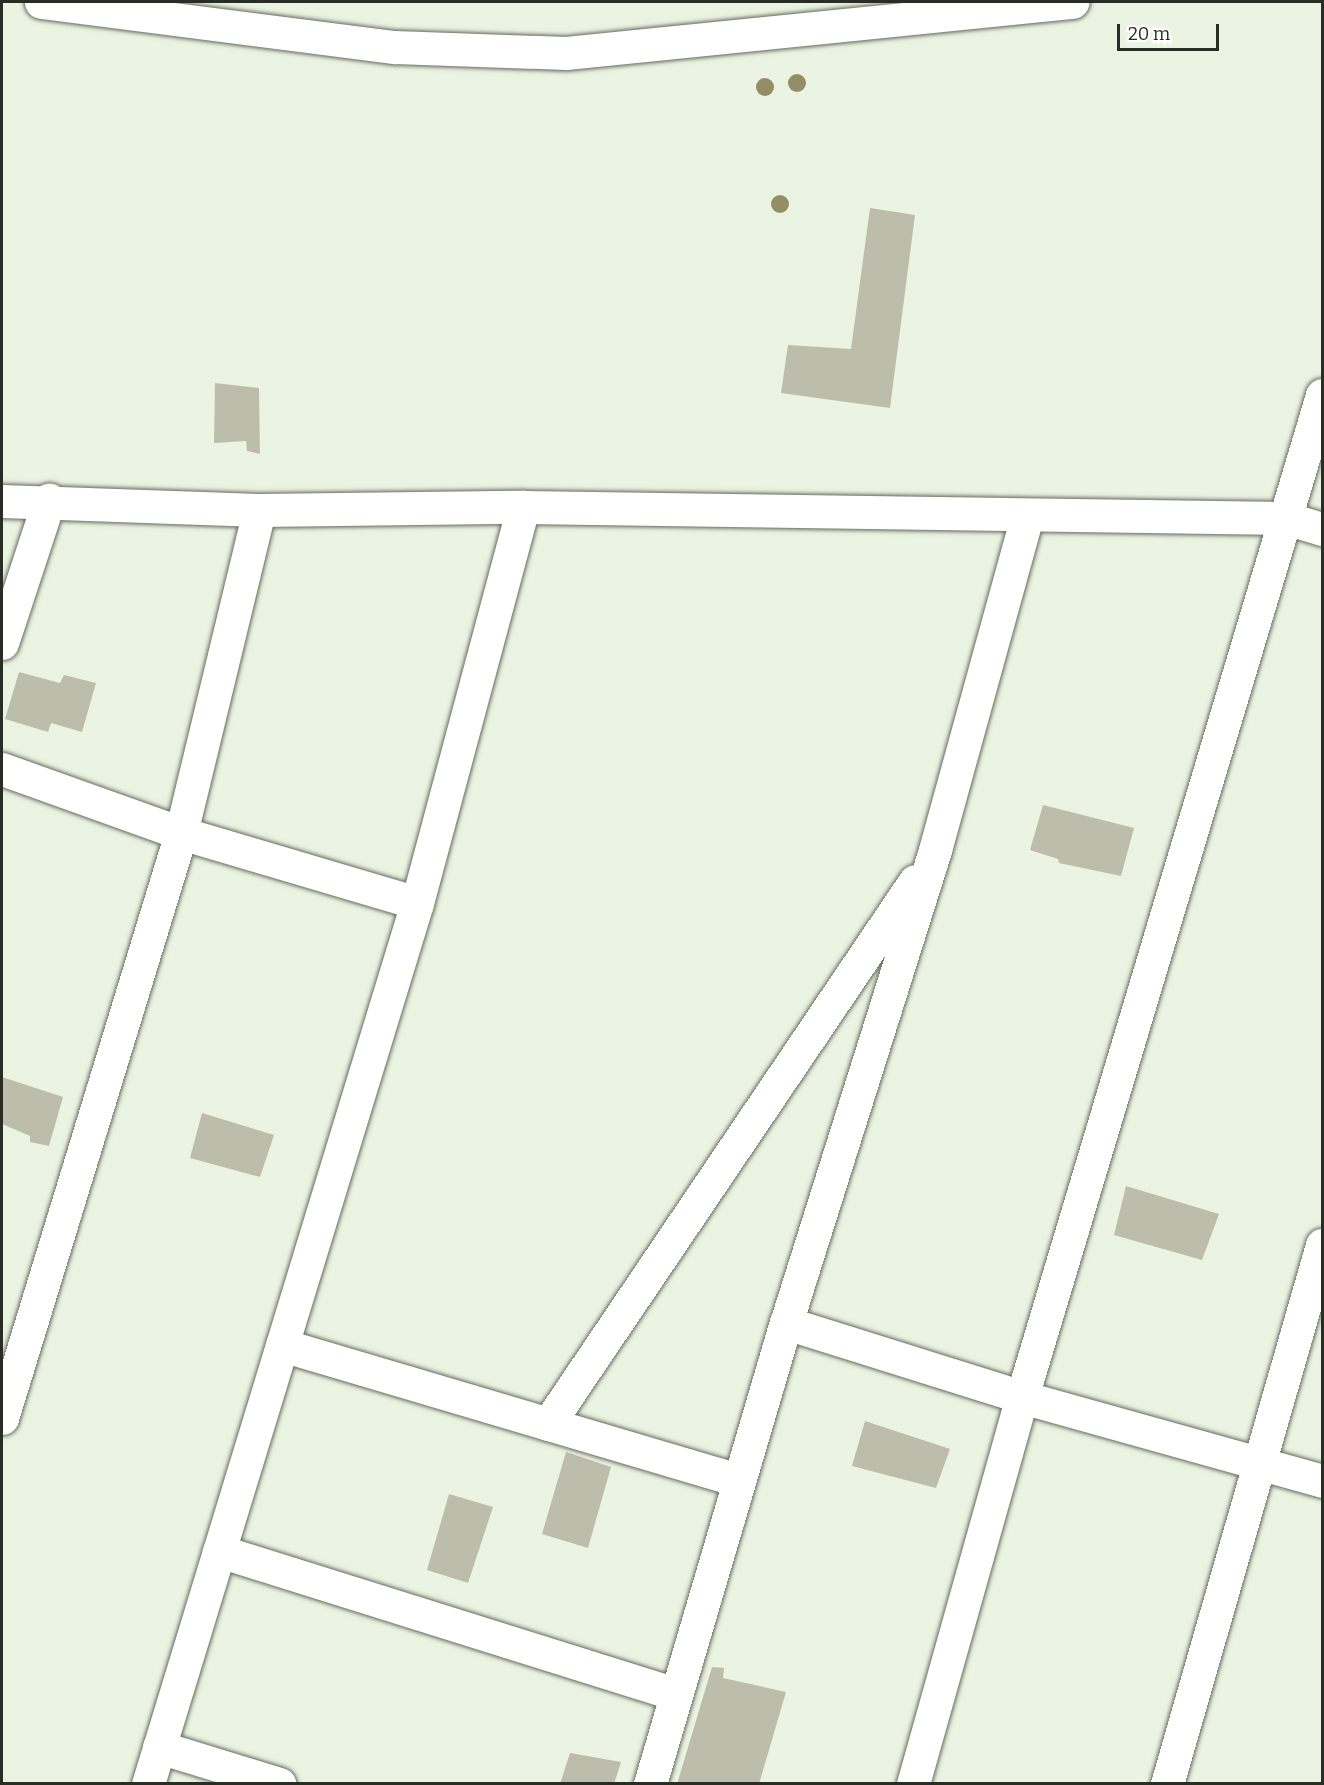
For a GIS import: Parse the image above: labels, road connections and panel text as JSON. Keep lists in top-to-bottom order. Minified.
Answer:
{"scale_bar":"20 m"}
